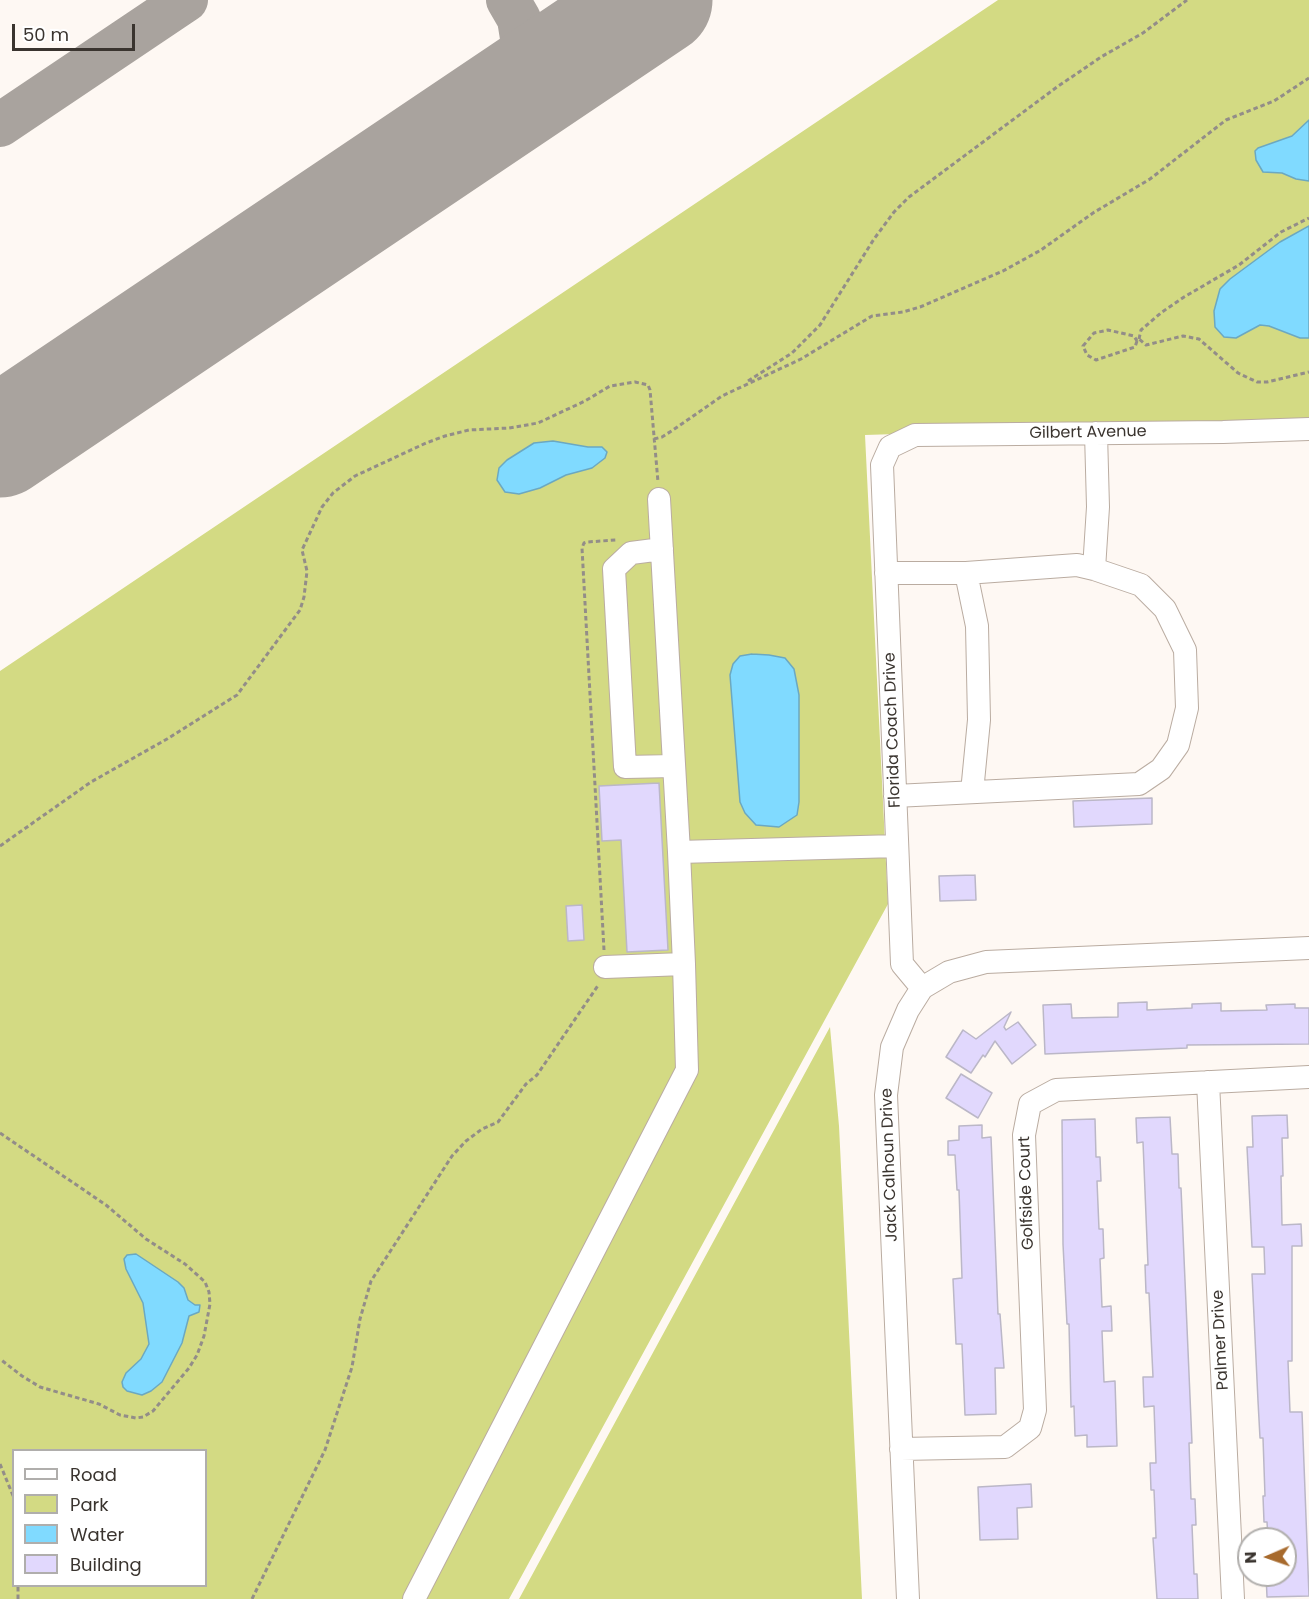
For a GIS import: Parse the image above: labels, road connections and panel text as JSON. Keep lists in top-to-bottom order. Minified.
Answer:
{"streets":{"street":["Gilbert Avenue","Florida Coach Drive","Jack Calhoun Drive","Golfside Court","Palmer Drive"]},"crossings":[["Gilbert Avenue","Florida Coach Drive"],["Florida Coach Drive","Jack Calhoun Drive"],["Jack Calhoun Drive","Golfside Court"],["Golfside Court","Palmer Drive"]],"legend":["Road","Park","Water","Building"],"scale_bar":"50 m","north":"left"}
